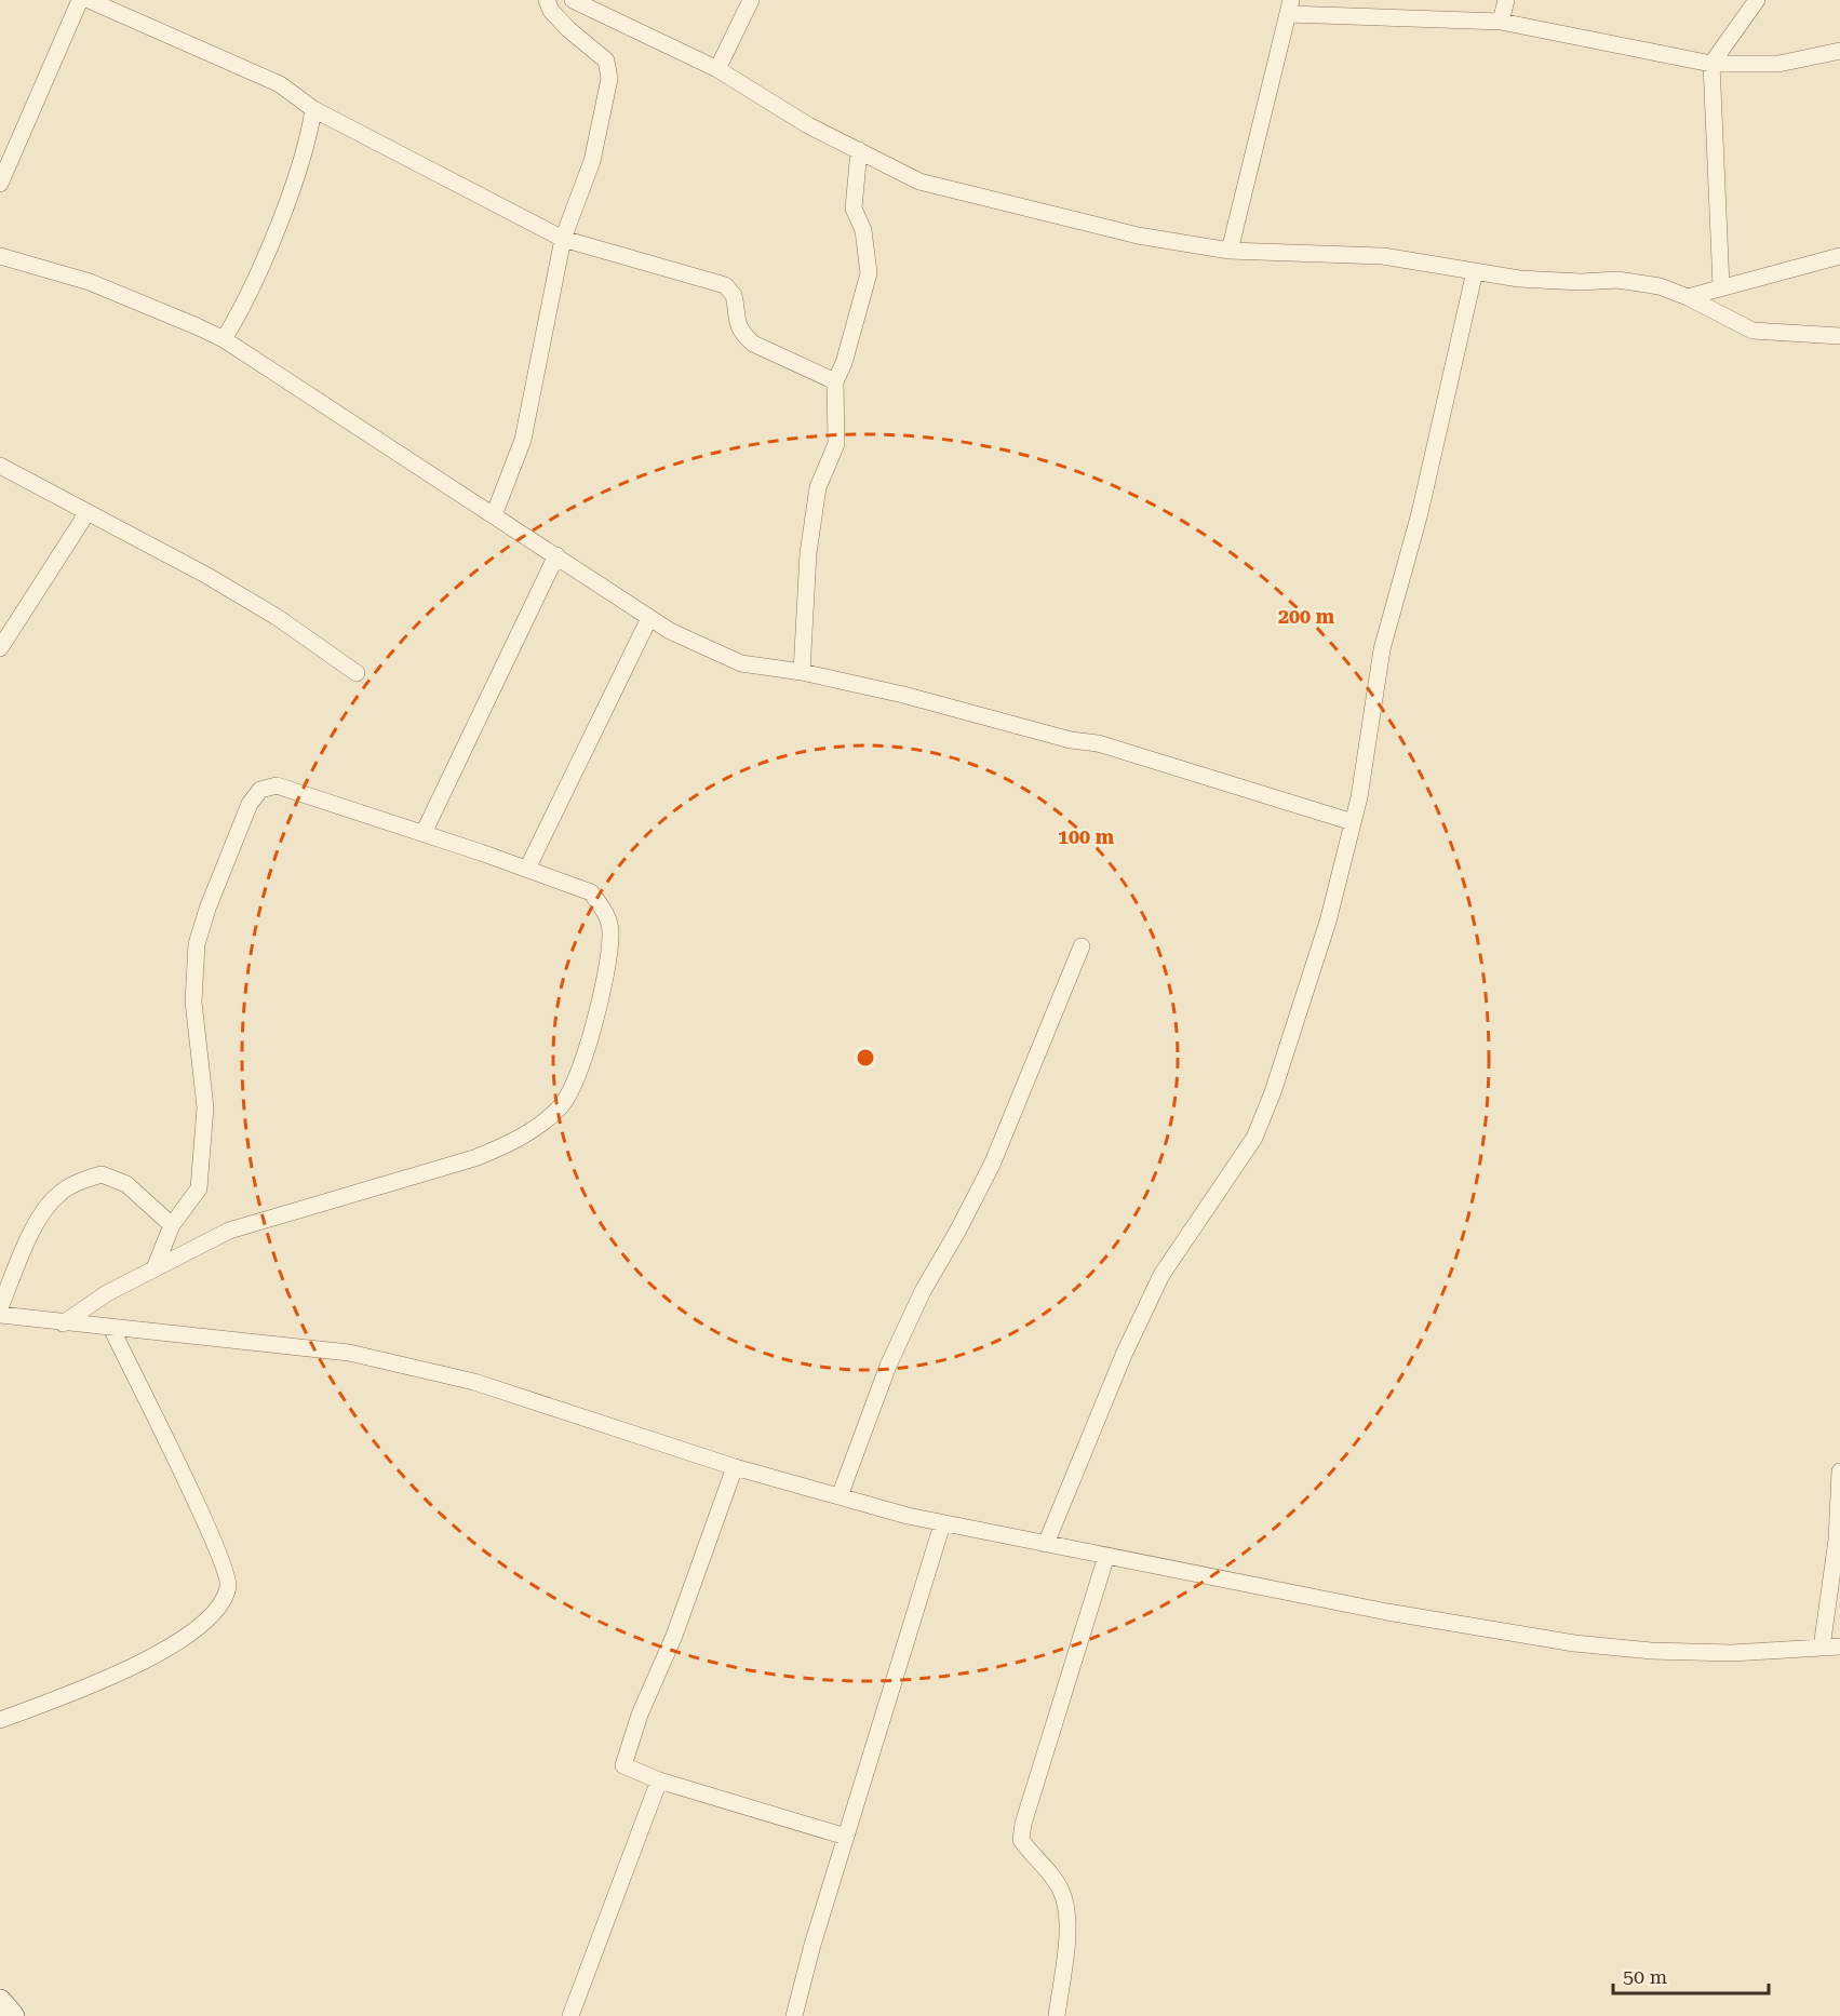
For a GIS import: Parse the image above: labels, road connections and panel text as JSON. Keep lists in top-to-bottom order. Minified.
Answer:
{"scale_bar":"50 m","rings":["200 m","100 m"]}
